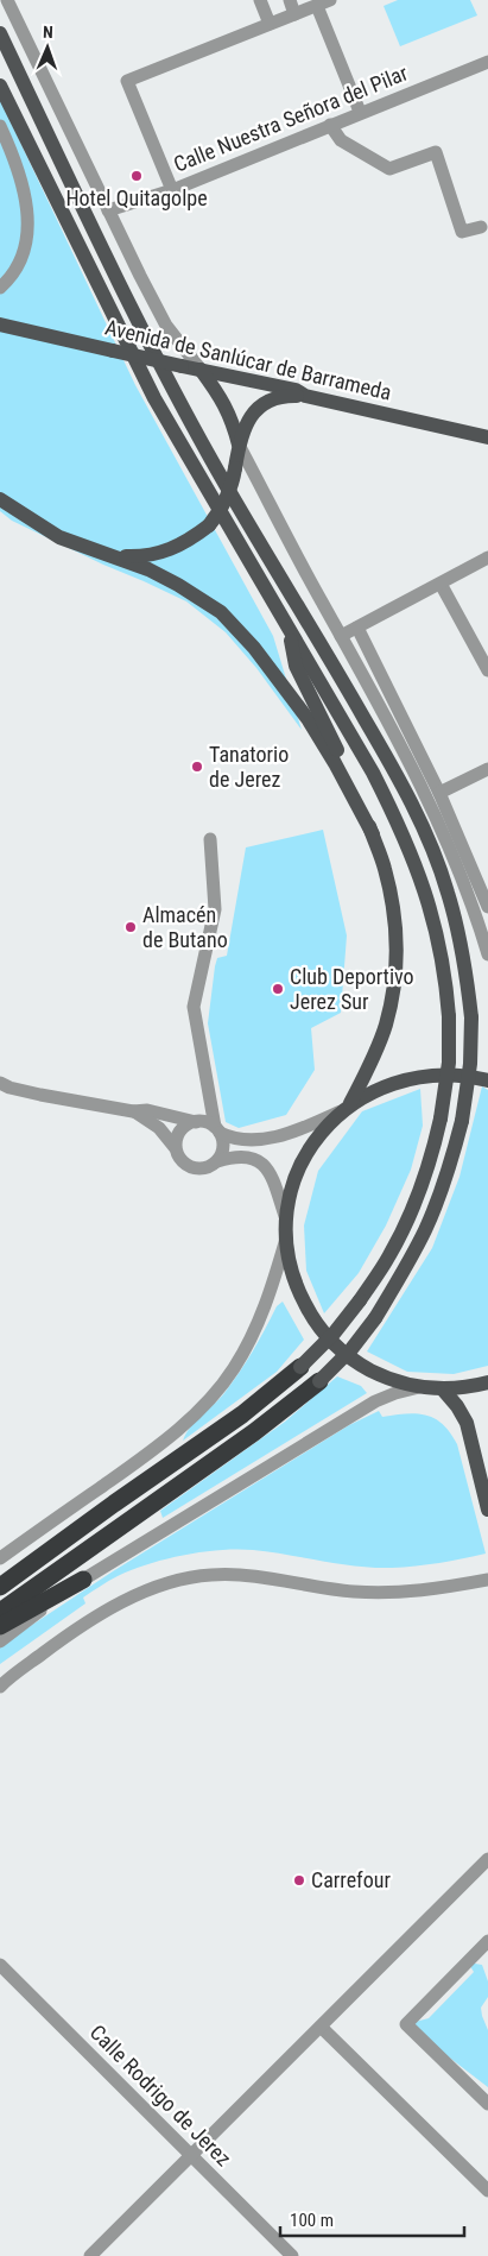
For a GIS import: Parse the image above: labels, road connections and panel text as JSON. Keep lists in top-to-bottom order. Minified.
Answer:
{"streets":{"main road":["Avenida de Sanlúcar de Barrameda"],"street":["Calle Nuestra Señora del Pilar","Calle Rodrigo de Jerez"]},"places":["Hotel Quitagolpe","Tanatorio de Jerez","Almacén de Butano","Club Deportivo Jerez Sur","Carrefour"],"scale_bar":"100 m","north":"top"}
